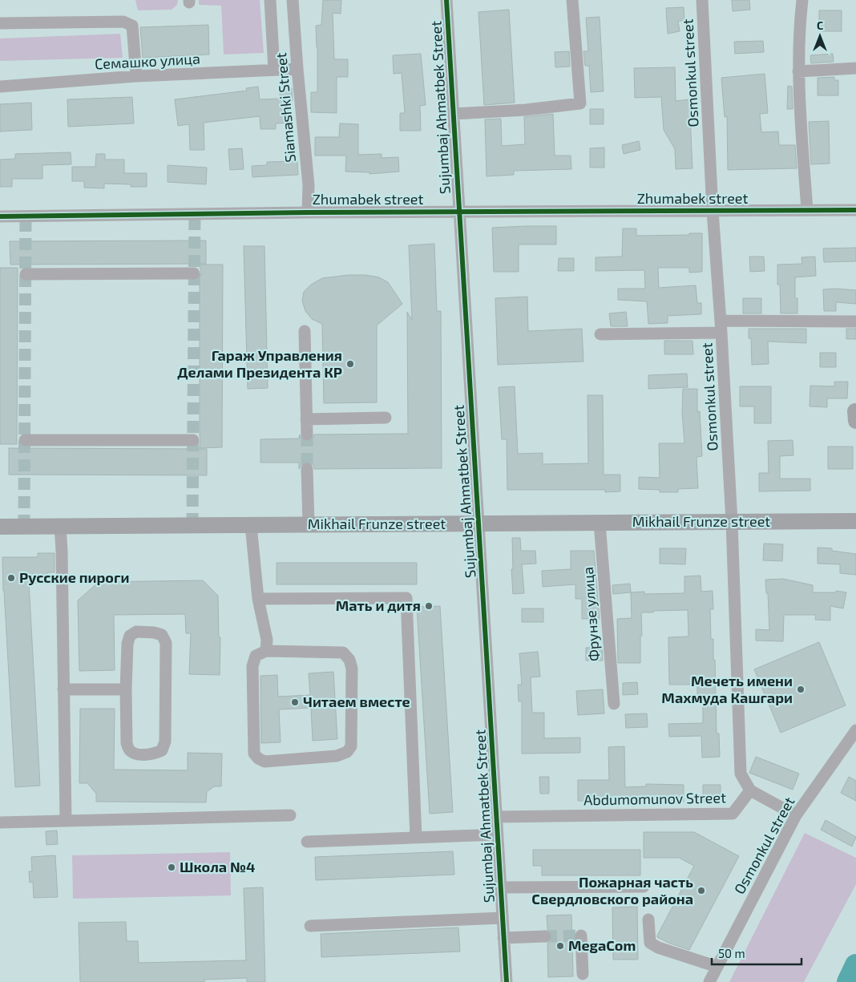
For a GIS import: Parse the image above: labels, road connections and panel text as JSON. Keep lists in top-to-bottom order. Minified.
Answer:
{"streets":{"main road":["Mikhail Frunze street"],"street":["Семашко улица","Osmonkul street","Siamashki Street","Sujumbaj Ahmatbek Street","Zhumabek street","Фрунзе улица","Abdumomunov Street"]},"crossings":[["Семашко улица","Siamashki Street"],["Osmonkul street","Zhumabek street"],["Osmonkul street","Mikhail Frunze street"],["Osmonkul street","Abdumomunov Street"],["Siamashki Street","Zhumabek street"],["Sujumbaj Ahmatbek Street","Zhumabek street"],["Sujumbaj Ahmatbek Street","Mikhail Frunze street"],["Sujumbaj Ahmatbek Street","Abdumomunov Street"],["Mikhail Frunze street","Фрунзе улица"]],"places":["Гараж Управления Делами Президента КР","Русские пироги","Мать и дитя","Мечеть имени Махмуда Кашгари","Читаем вместе","Школа №4","Пожарная часть Свердловского района","MegaCom"],"scale_bar":"50 m","north":"top"}
